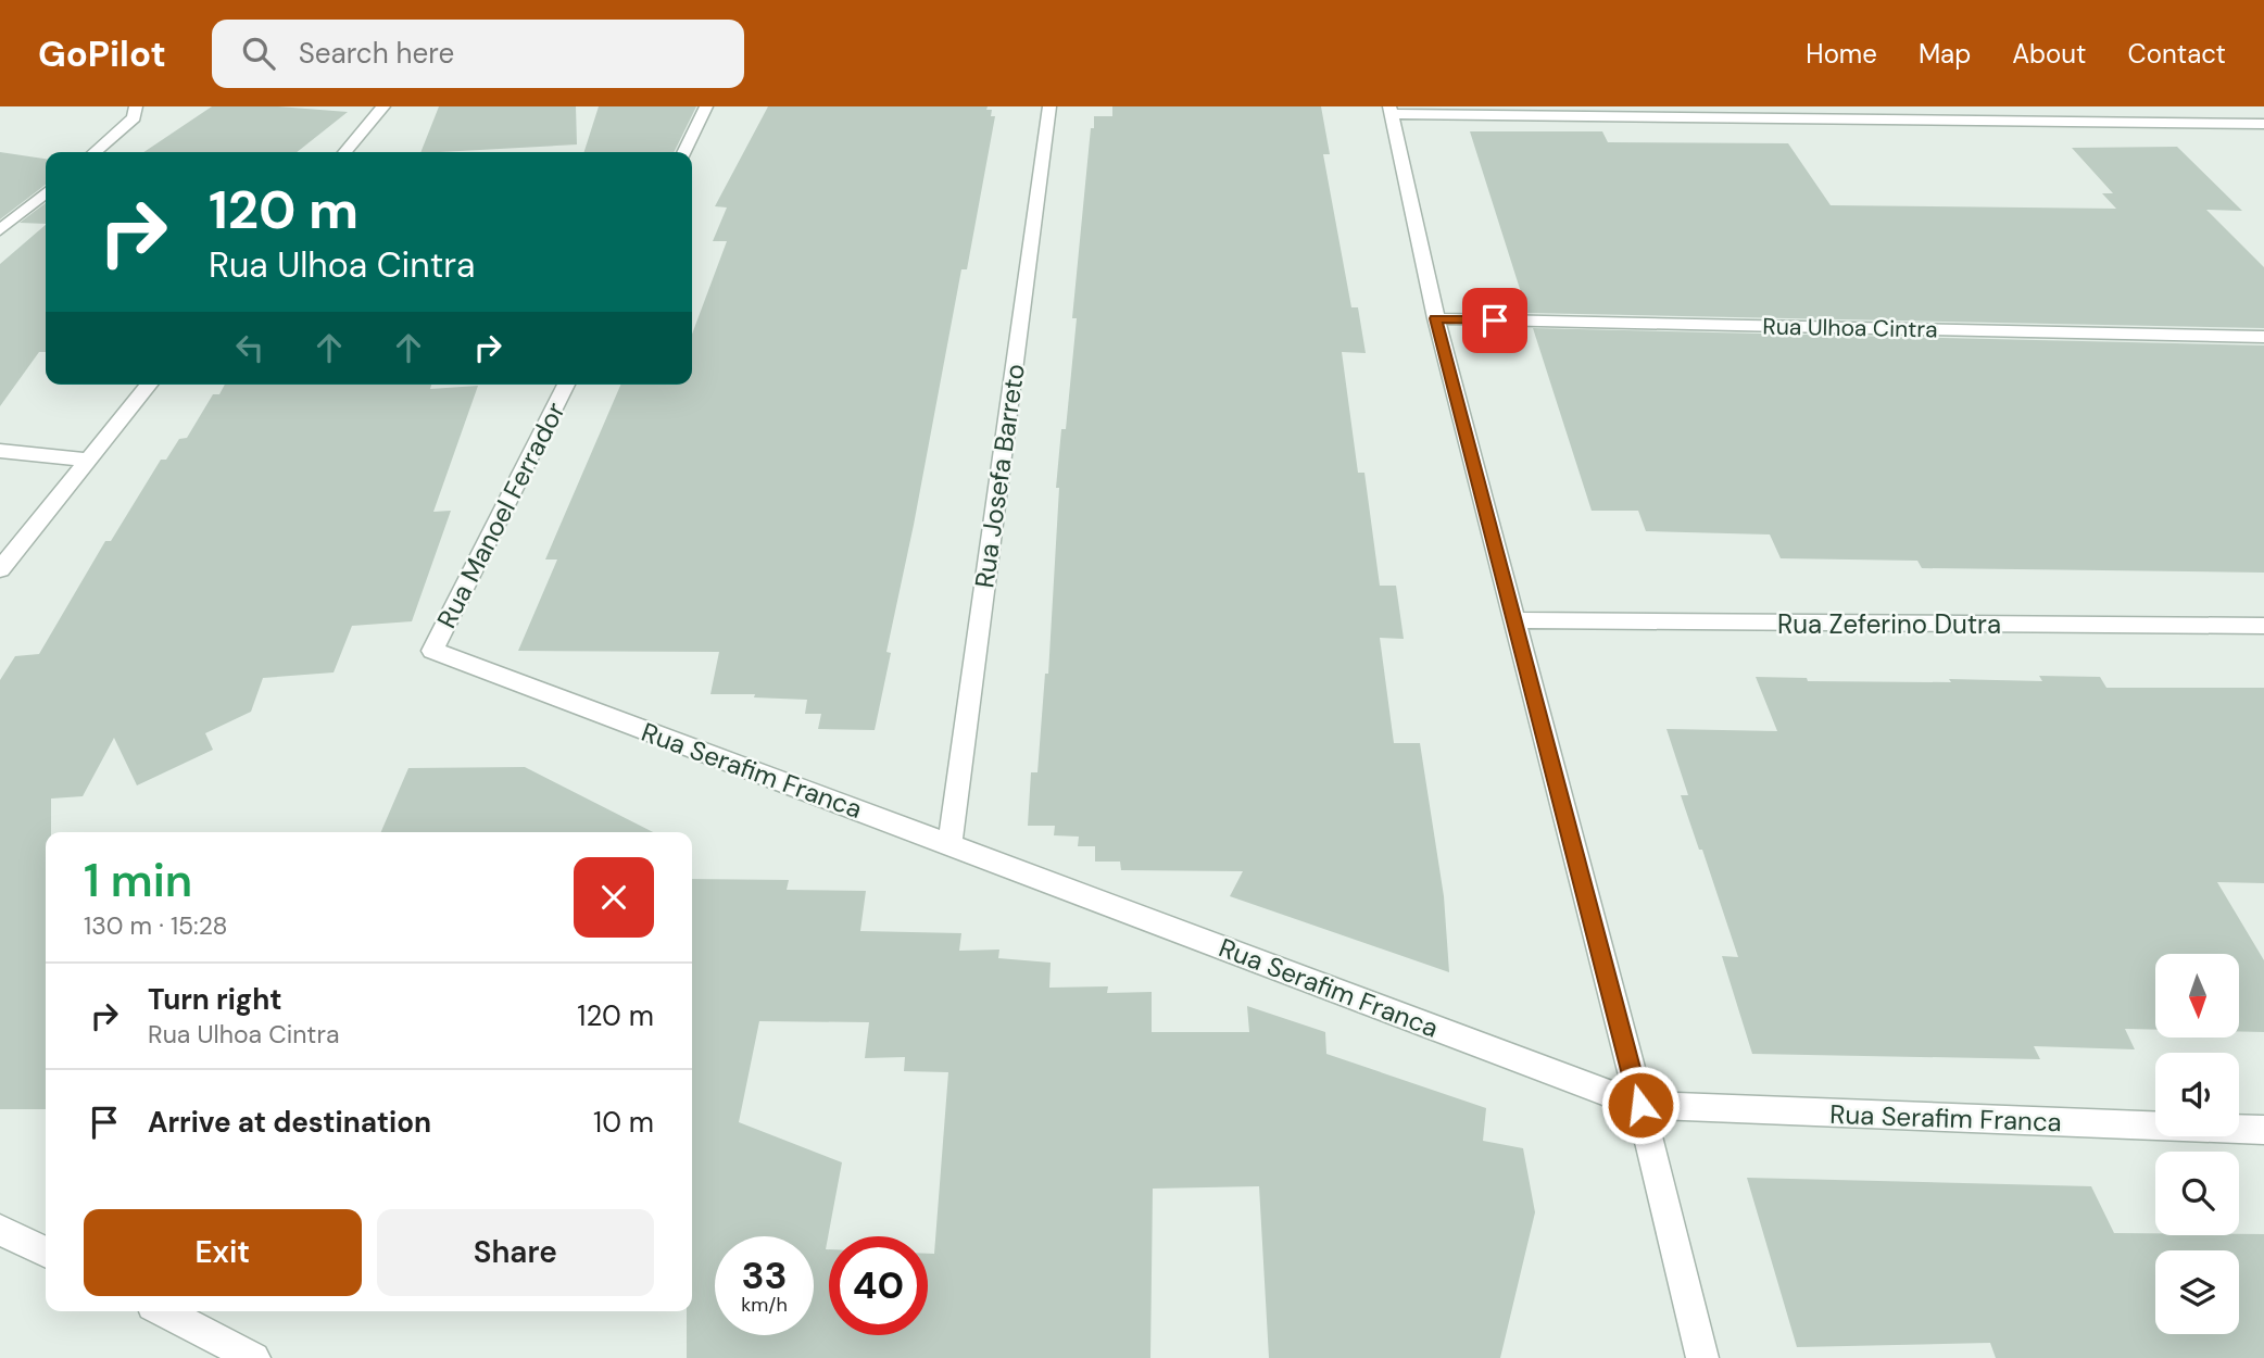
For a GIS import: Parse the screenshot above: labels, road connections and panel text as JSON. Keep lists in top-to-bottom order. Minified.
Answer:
{"streets":{"street":["Rua Ulhoa Cintra","Rua Josefa Barreto","Rua Manoel Ferrador","Rua Zeferino Dutra","Rua Serafim Franca"]},"crossings":[["Rua Josefa Barreto","Rua Serafim Franca"],["Rua Manoel Ferrador","Rua Serafim Franca"]],"north":"bottom","page":{"header":"GoPilot","search":"Search here","nav":["Home","Map","About","Contact"],"turn":["120 m","Rua Ulhoa Cintra"],"heading":["1 min","130 m · 15:28"],"list":[{"name":"Turn right","note":"Rua Ulhoa Cintra","value":"120 m"},{"name":"Arrive at destination","value":"10 m"}],"buttons":["Exit","Share"],"speed":"33 km/h","limit":"40"}}
